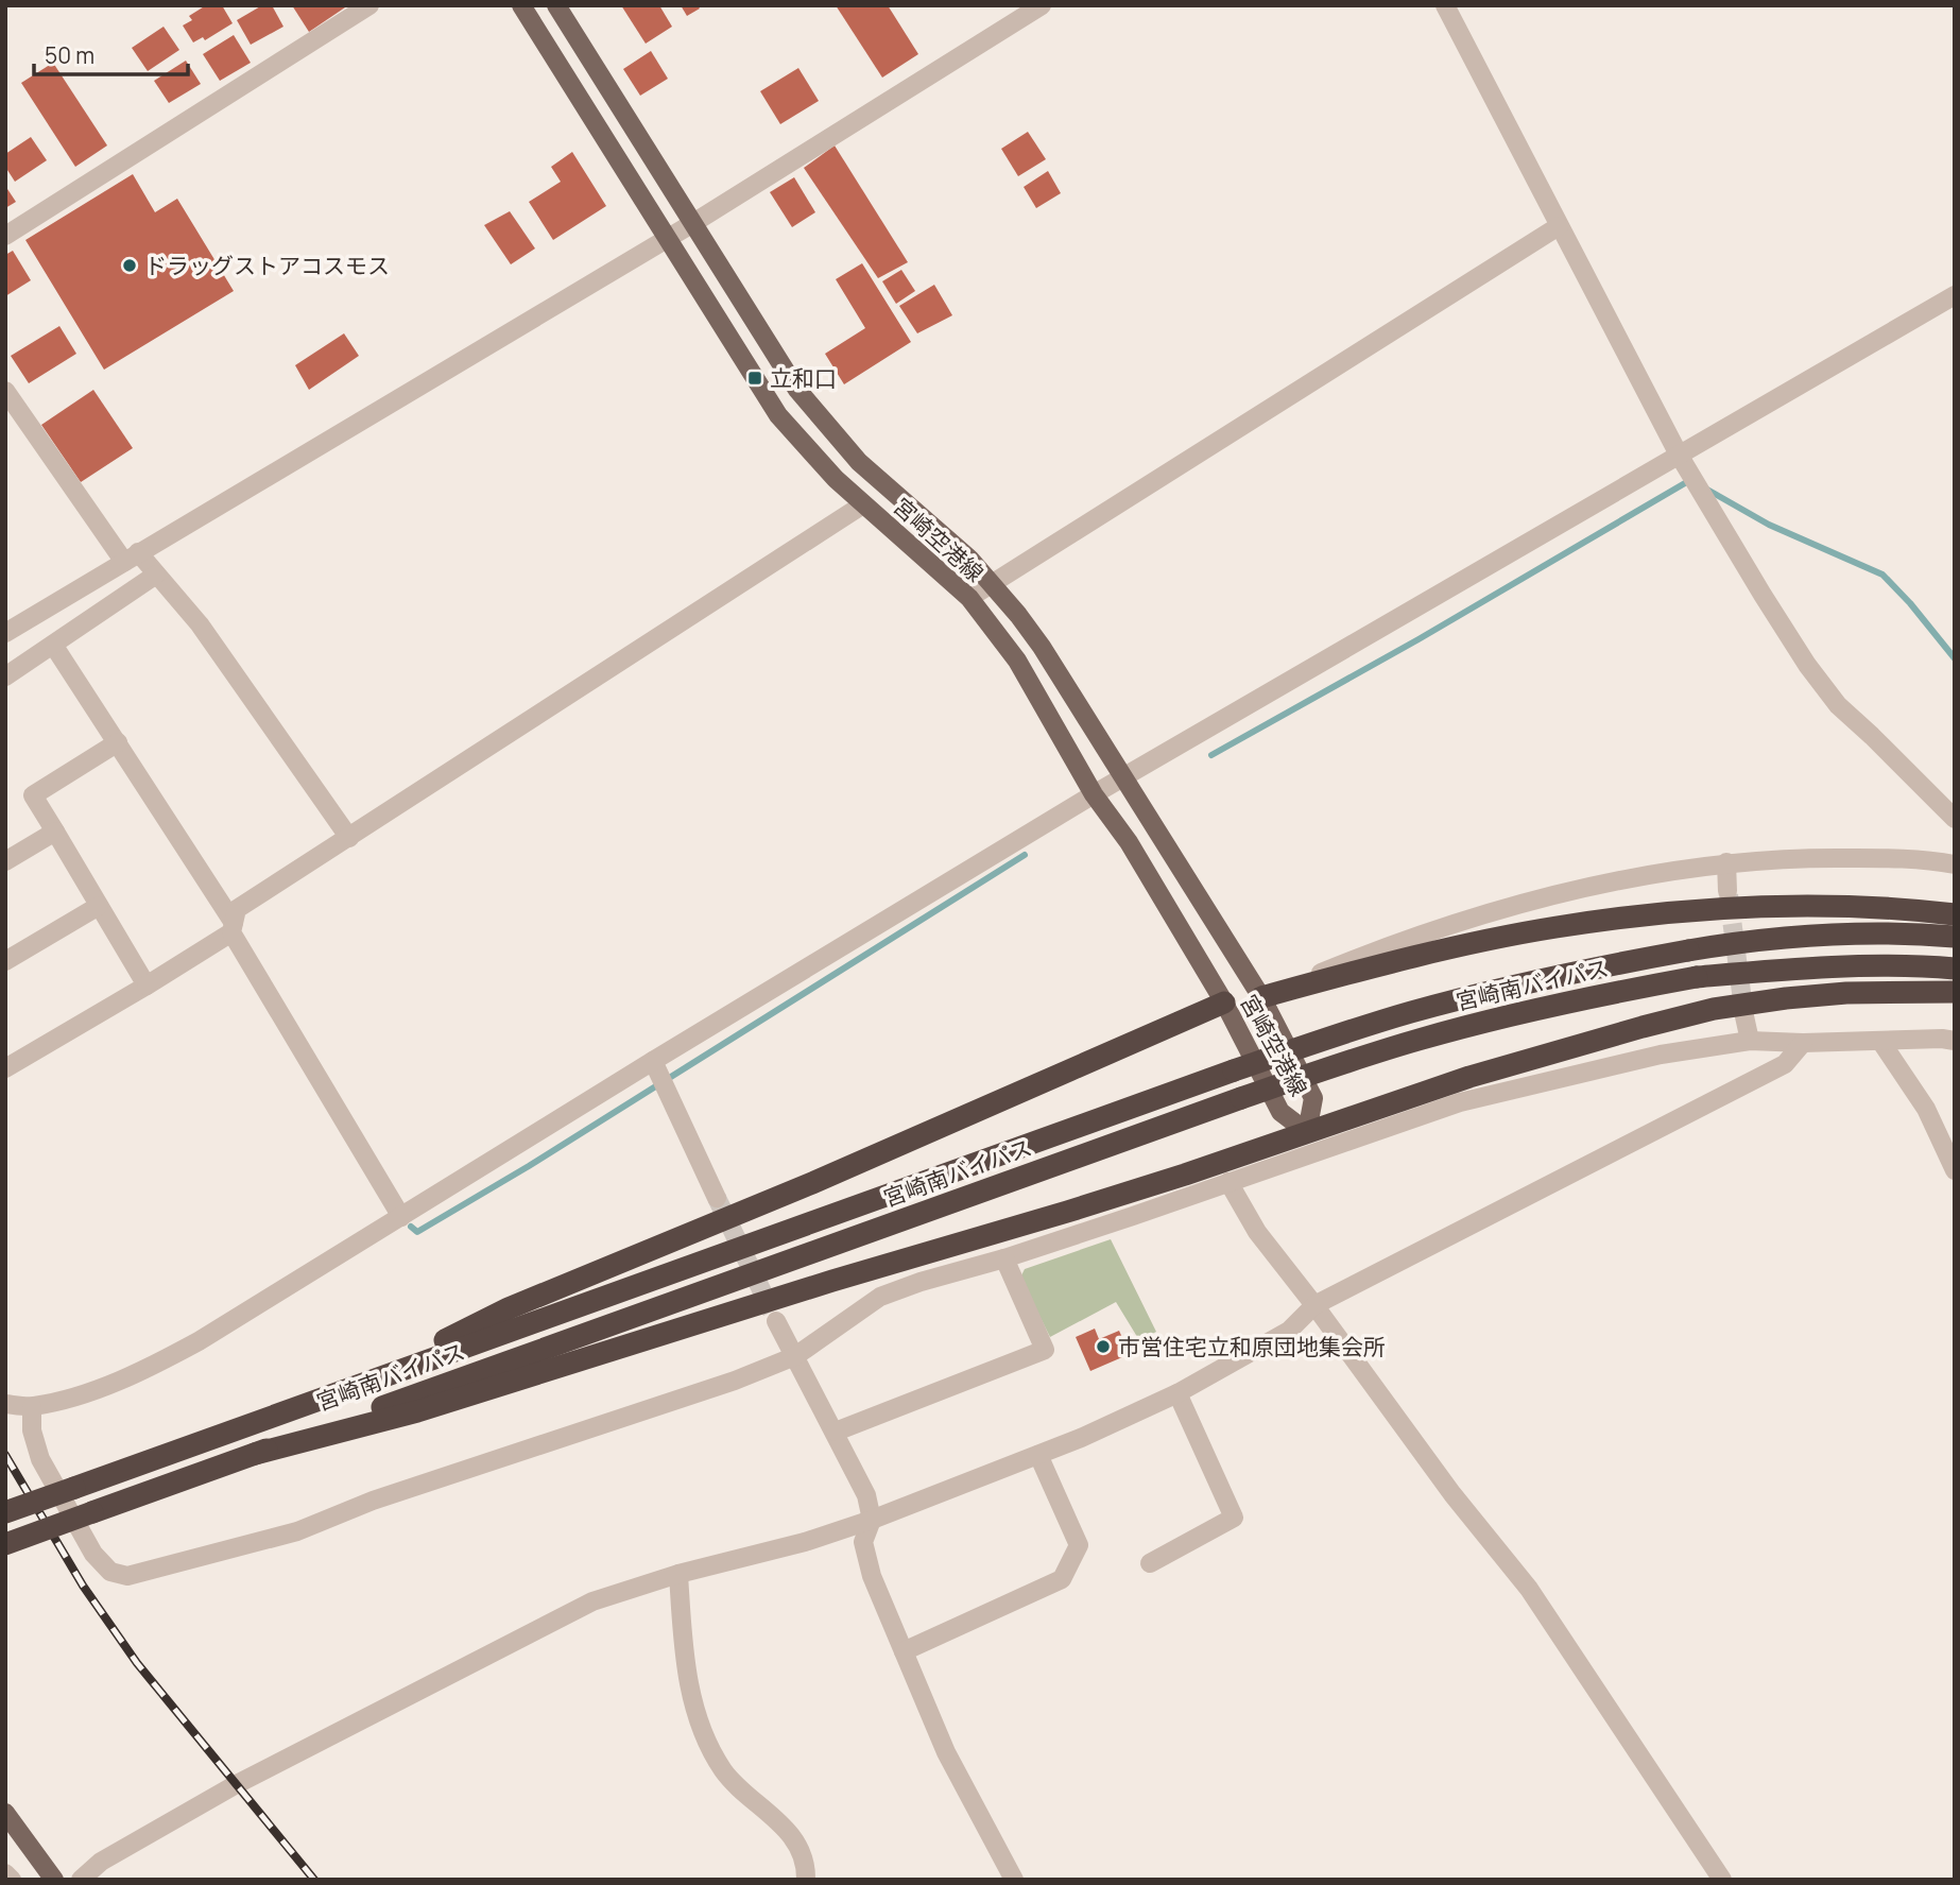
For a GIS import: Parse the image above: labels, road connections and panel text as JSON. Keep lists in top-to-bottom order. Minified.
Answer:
{"streets":{"highway":["宮崎南バイパス"],"main road":["宮崎空港線"]},"places":{"other":["ドラッグストアコスモス","市営住宅立和原団地集会所"],"transit":["立和口"]},"scale_bar":"50 m"}
